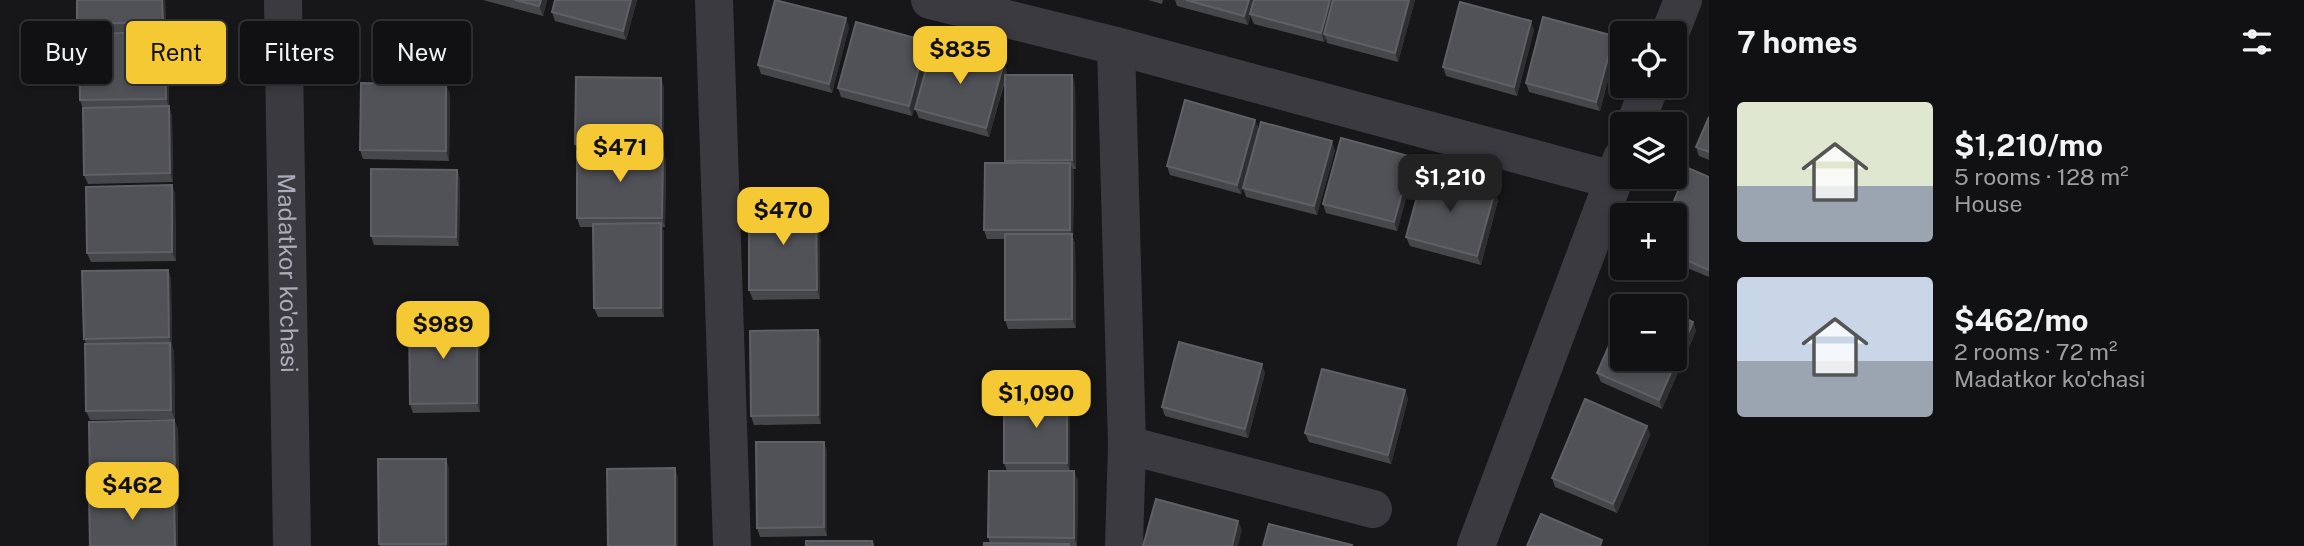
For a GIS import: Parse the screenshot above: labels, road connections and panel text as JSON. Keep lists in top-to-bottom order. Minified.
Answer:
{"streets":{"street":["Madatkor ko'chasi"]},"page":{"heading":"7 homes","map_buttons":["+","−"],"chip":["Buy","Rent","Filters","New"],"price":["$835","$471","$1,210","$470","$989","$1,090","$462"],"list":[{"name":"$1,210/mo","note":"5 rooms · 128 m² · House"},{"name":"$462/mo","note":"2 rooms · 72 m² · Madatkor ko'chasi"}]}}
